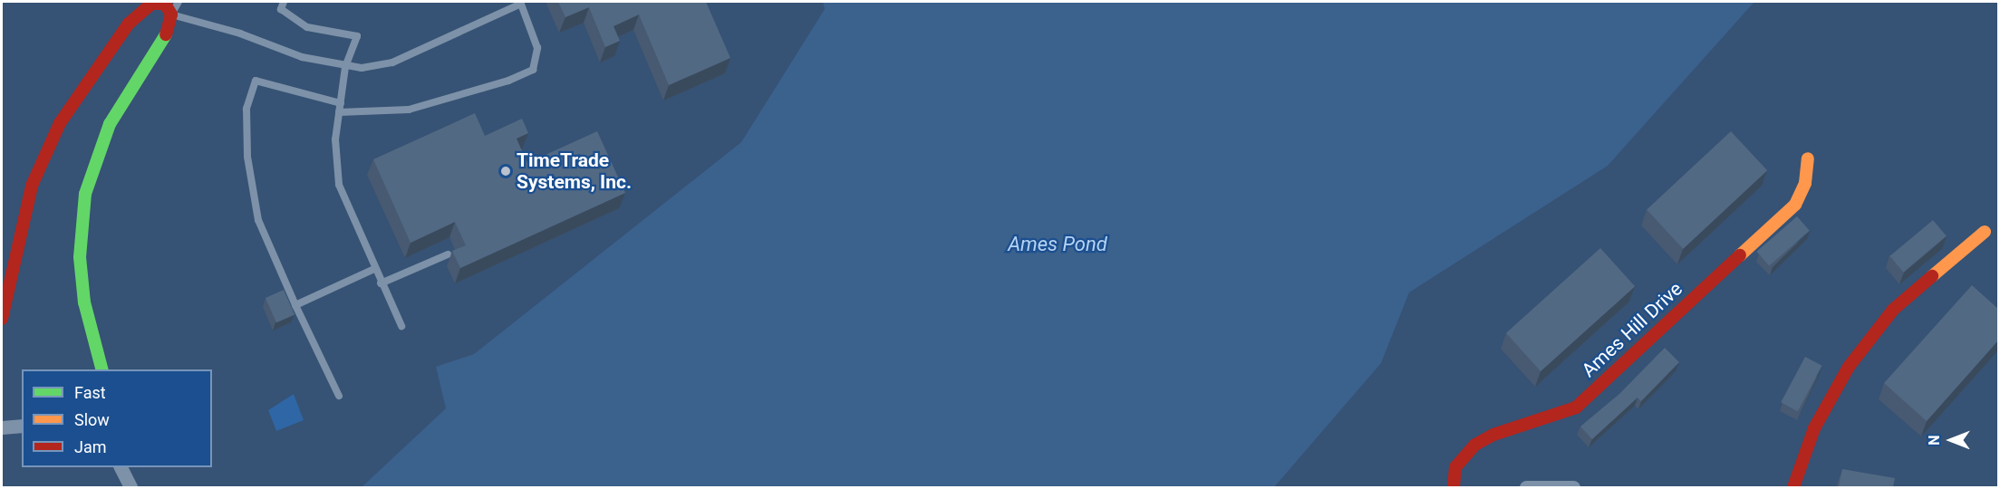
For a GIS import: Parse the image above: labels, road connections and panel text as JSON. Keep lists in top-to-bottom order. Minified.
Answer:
{"streets":{"street":["Ames Hill Drive"]},"water":["Ames Pond"],"places":["TimeTrade Systems, Inc."],"legend":["Fast","Slow","Jam"],"north":"left"}
